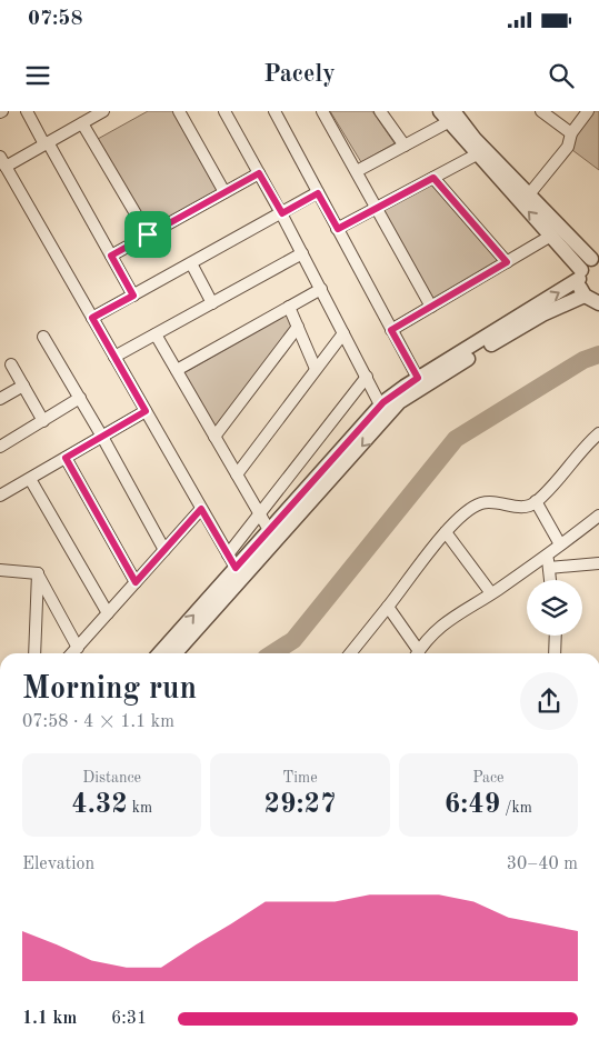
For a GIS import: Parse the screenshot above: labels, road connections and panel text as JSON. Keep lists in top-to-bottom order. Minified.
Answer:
{"page":{"status":"07:58","header":"Pacely","heading":["Morning run","07:58 · 4 × 1.1 km"],"stats":[["Distance","4.32 km"],["Time","29:27"],["Pace","6:49 /km"]],"chart":["Elevation","30–40 m"],"list":[{"name":"1.1 km","note":"6:31"}]}}
